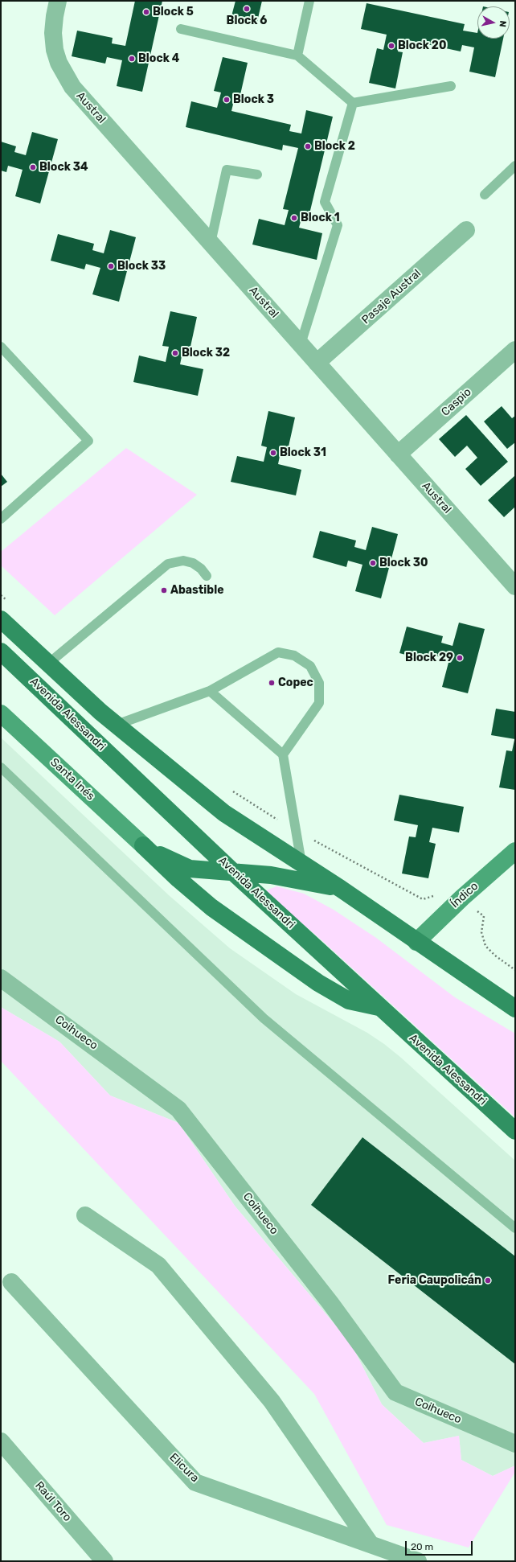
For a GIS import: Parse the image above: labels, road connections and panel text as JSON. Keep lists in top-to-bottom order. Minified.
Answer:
{"streets":{"main road":["Avenida Alessandri","Santa Inés","Índico"],"street":["Austral","Pasaje Austral","Caspio","Coihueco","Elicura","Raúl Toro"]},"crossings":[["Austral","Pasaje Austral"],["Austral","Caspio"],["Avenida Alessandri","Índico"]],"places":["Block 6","Block 5","Block 20","Block 4","Block 3","Block 2","Block 34","Block 1","Block 33","Block 32","Block 31","Block 30","Abastible","Block 29","Copec","Feria Caupolicán"],"scale_bar":"20 m","north":"right"}
